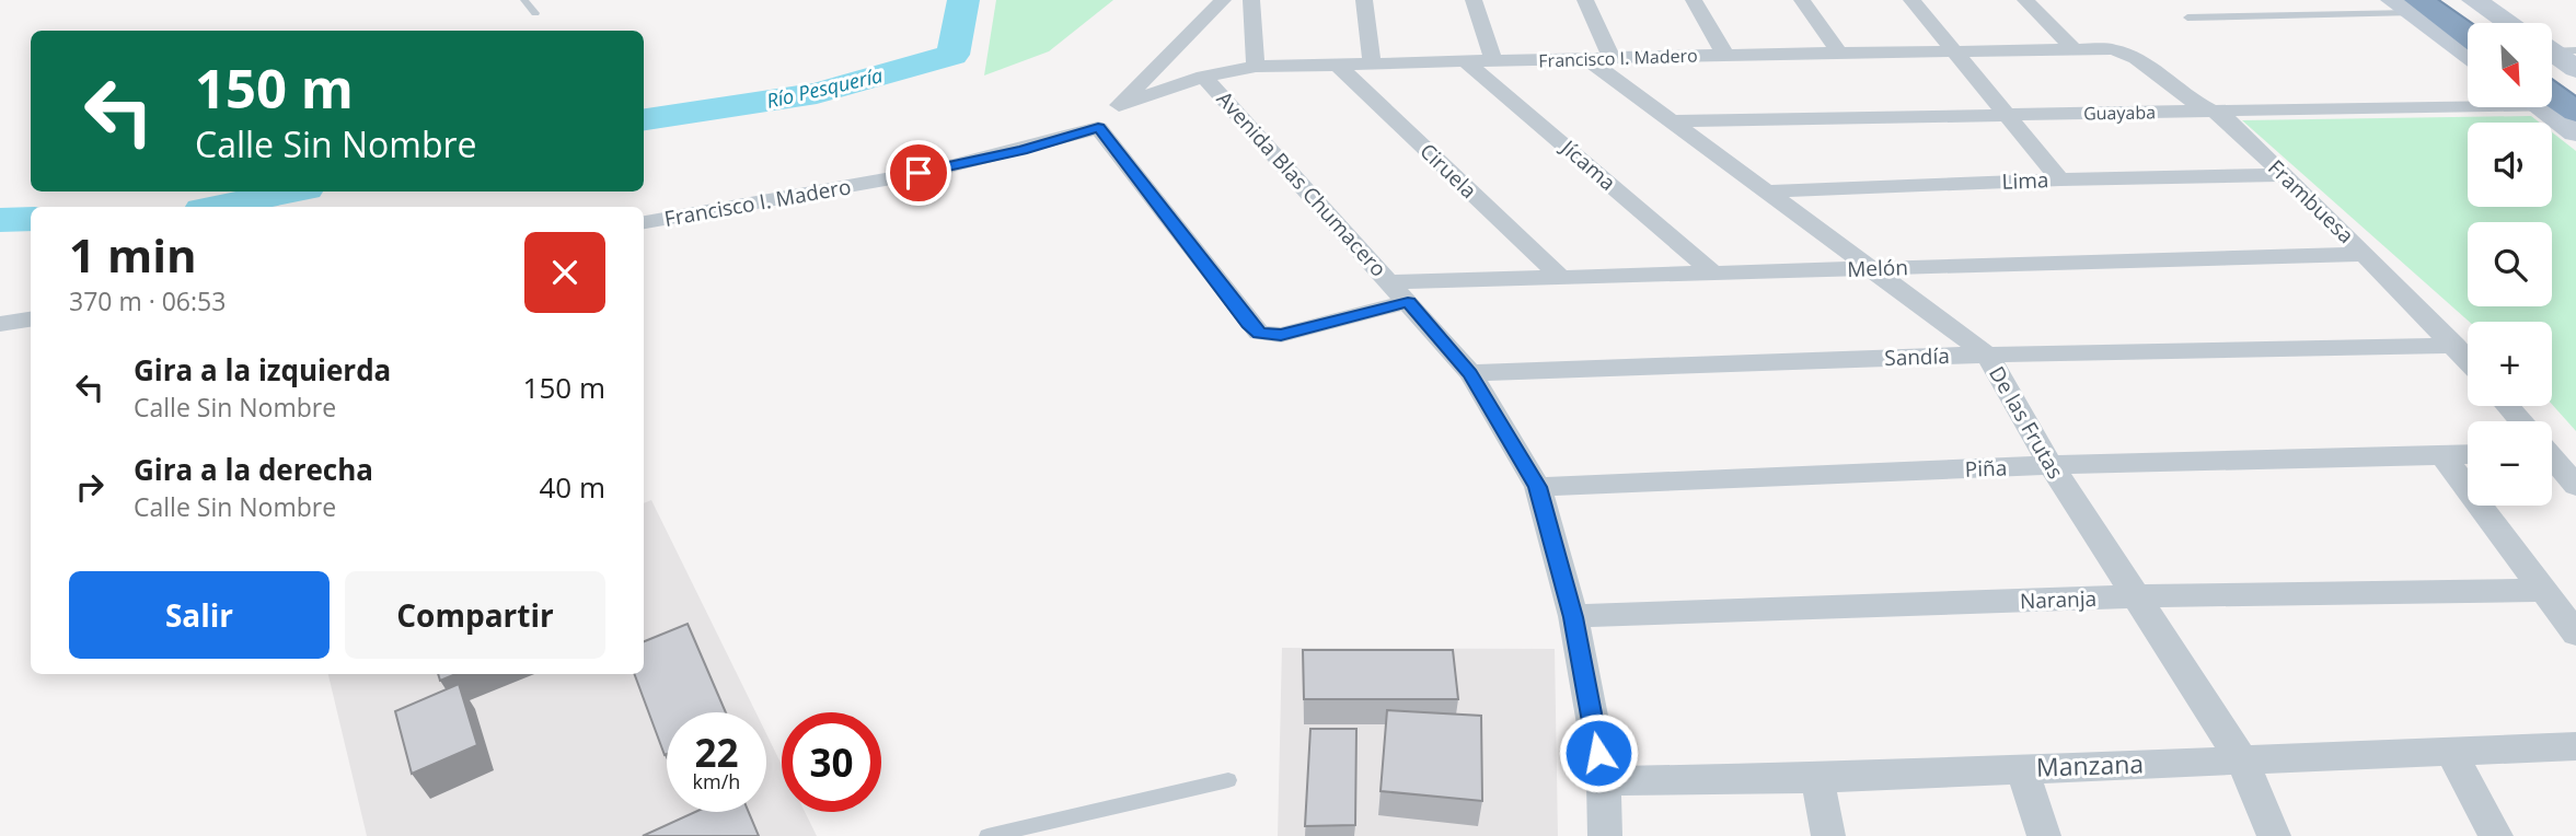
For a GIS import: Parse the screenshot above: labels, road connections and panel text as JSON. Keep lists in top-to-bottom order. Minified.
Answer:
{"streets":{"street":["Francisco I. Madero","Guayaba","Jícama","Ciruela","Lima","Avenida Blas Chumacero","Frambuesa","Melón","Sandía","De las Frutas","Piña","Naranja","Manzana"]},"crossings":[["Francisco I. Madero","Jícama"],["Francisco I. Madero","Ciruela"],["Francisco I. Madero","Avenida Blas Chumacero"],["Francisco I. Madero","Frambuesa"],["Francisco I. Madero","Melón"],["Francisco I. Madero","De las Frutas"],["Guayaba","Frambuesa"],["Guayaba","De las Frutas"],["Jícama","Melón"],["Ciruela","Melón"],["Lima","Frambuesa"],["Lima","De las Frutas"],["Avenida Blas Chumacero","Melón"],["Avenida Blas Chumacero","Sandía"],["Avenida Blas Chumacero","Piña"],["Avenida Blas Chumacero","Naranja"],["Avenida Blas Chumacero","Manzana"],["Frambuesa","Melón"],["Frambuesa","Sandía"],["Melón","De las Frutas"],["Sandía","De las Frutas"],["De las Frutas","Piña"],["De las Frutas","Naranja"],["De las Frutas","Manzana"]],"water":["Río Pesquería"],"north":"bottom right","page":{"map_buttons":["+","−"],"turn":["150 m","Calle Sin Nombre"],"heading":["1 min","370 m · 06:53"],"list":[{"name":"Gira a la izquierda","note":"Calle Sin Nombre","value":"150 m"},{"name":"Gira a la derecha","note":"Calle Sin Nombre","value":"40 m"}],"buttons":["Salir","Compartir"],"speed":"22 km/h","limit":"30"}}
